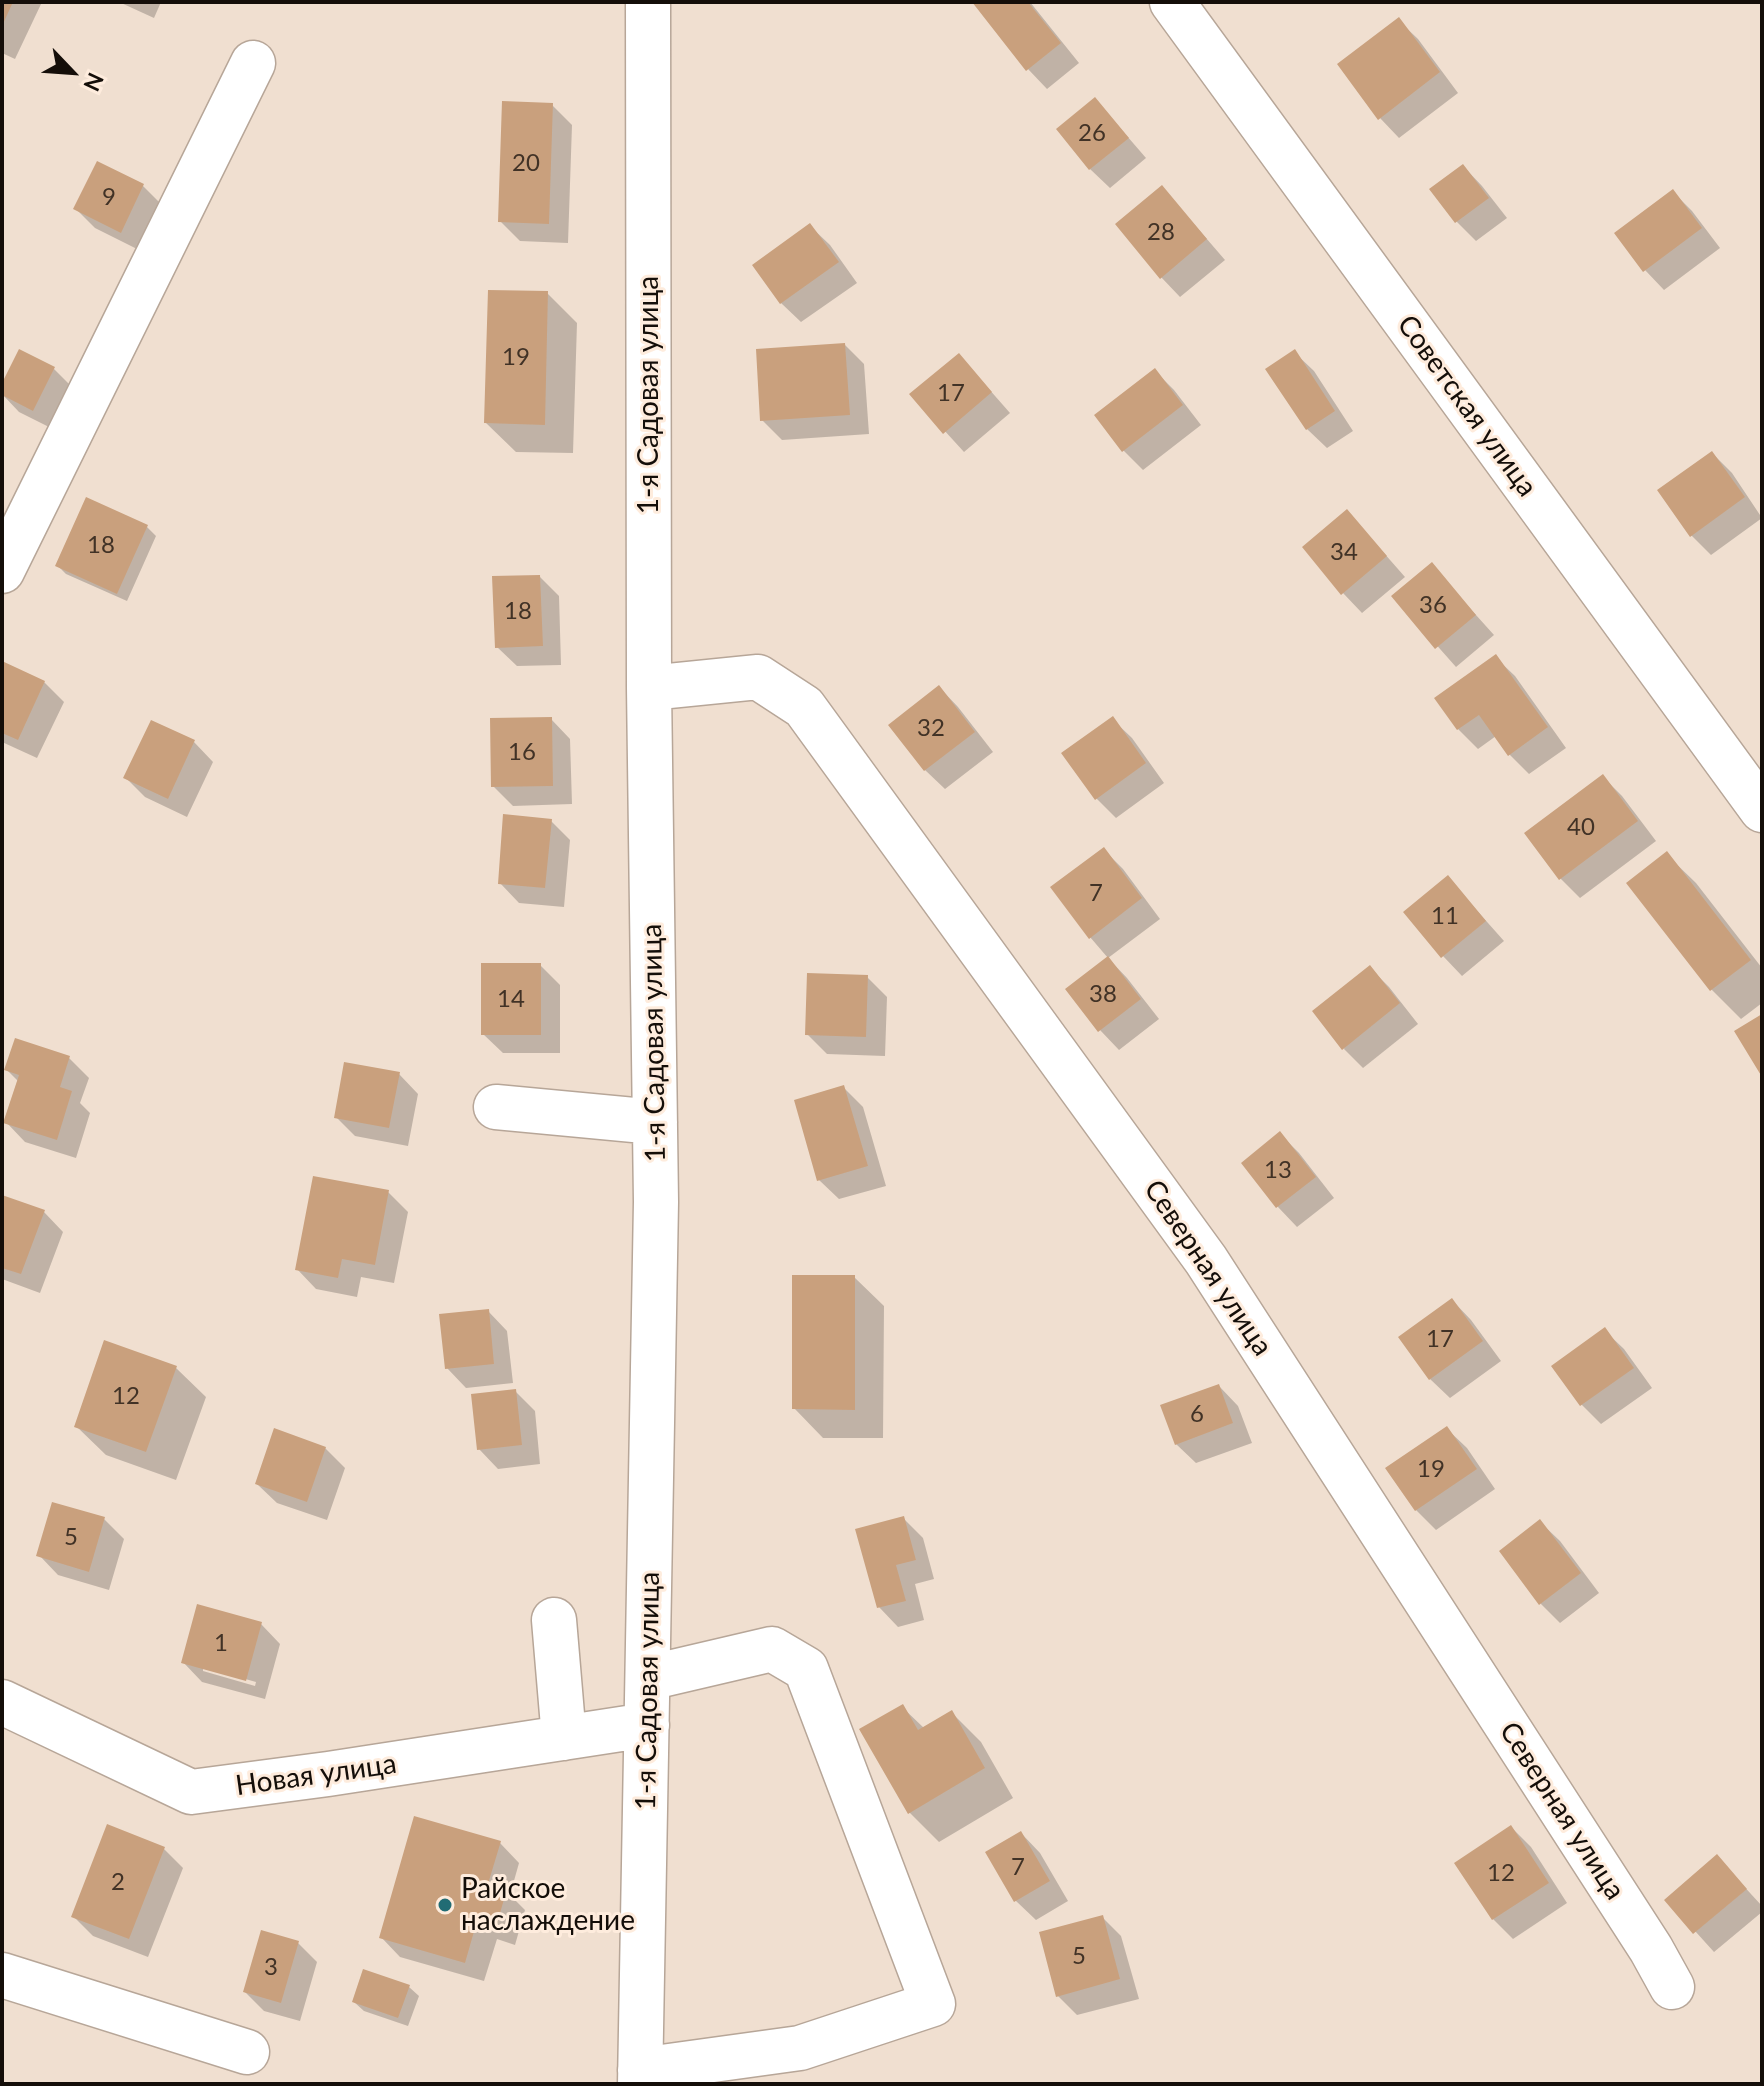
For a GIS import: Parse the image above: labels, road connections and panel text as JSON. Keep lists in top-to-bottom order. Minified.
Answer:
{"streets":{"street":["1-я Садовая улица","Советская улица","Северная улица","Новая улица"]},"crossings":[["1-я Садовая улица","Северная улица"],["1-я Садовая улица","Новая улица"]],"places":["Райское наслаждение"],"house_numbers":["26","20","9","28","19","17","18","34","36","18","32","16","40","7","11","38","14","13","17","12","6","19","5","1","7","12","2","5","3"],"north":"bottom right"}
